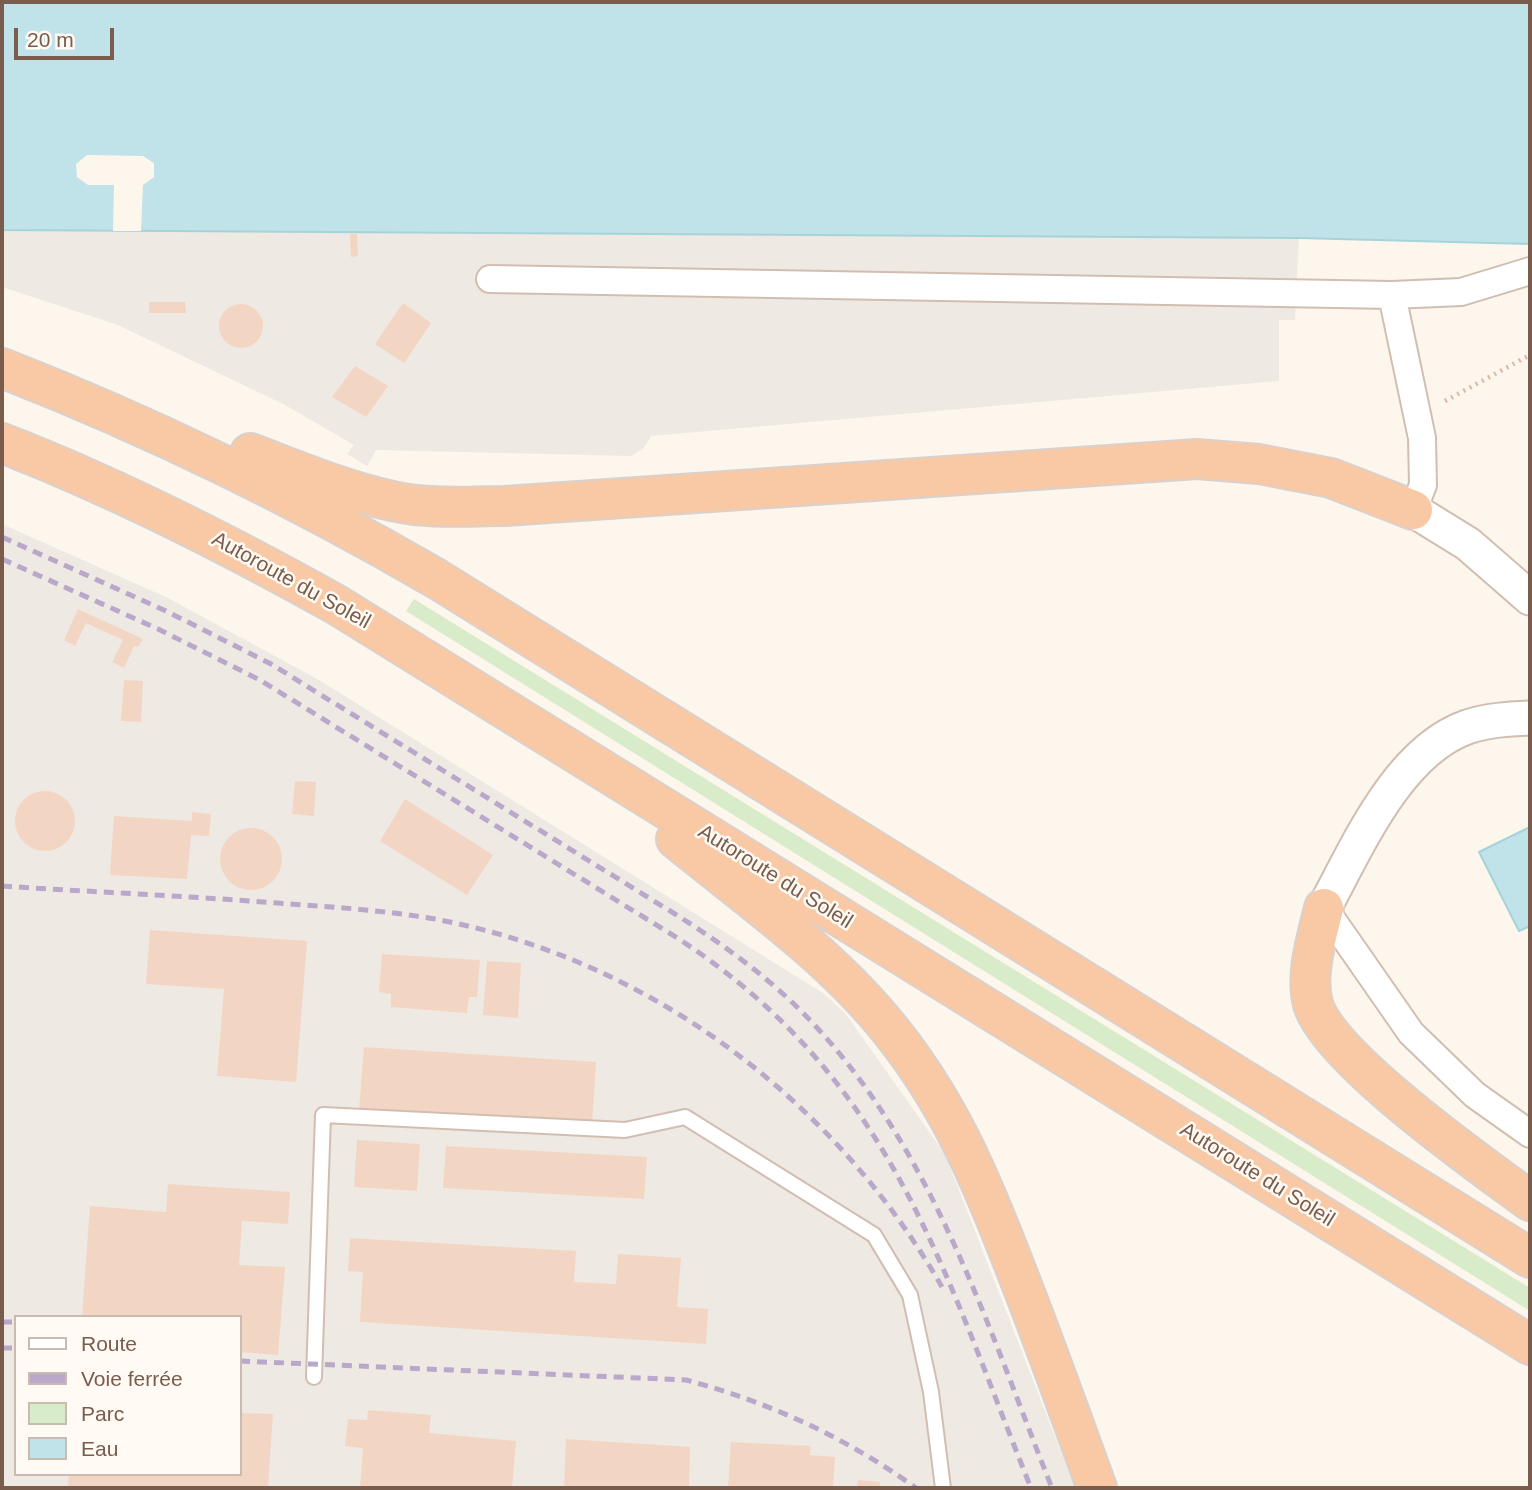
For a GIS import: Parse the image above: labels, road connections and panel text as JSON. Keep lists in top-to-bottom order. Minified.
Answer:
{"streets":{"highway":["Autoroute du Soleil"]},"legend":["Route","Voie ferrée","Parc","Eau"],"scale_bar":"20 m"}
